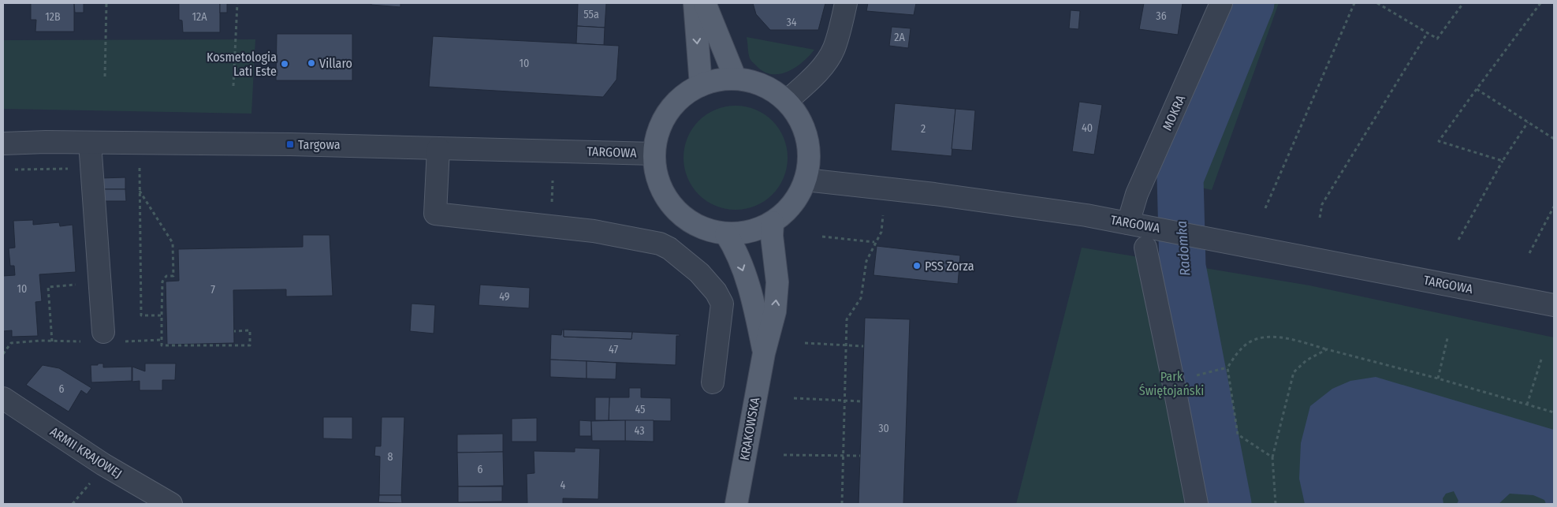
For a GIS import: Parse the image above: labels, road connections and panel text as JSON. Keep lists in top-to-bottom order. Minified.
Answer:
{"streets":{"main road":["KRAKOWSKA"],"street":["MOKRA","TARGOWA","ARMII KRAJOWEJ"]},"crossings":[["MOKRA","TARGOWA"]],"water":["Radomka"],"parks":["Park Świętojański"],"places":{"other":["Villaro","Kosmetologia Lati Este","PSS Zorza"],"transit":["Targowa"]},"house_numbers":["55a","36","12B","12A","34","2A","10","40","2","10","7","49","47","6","45","30","43","8","6","4"]}
